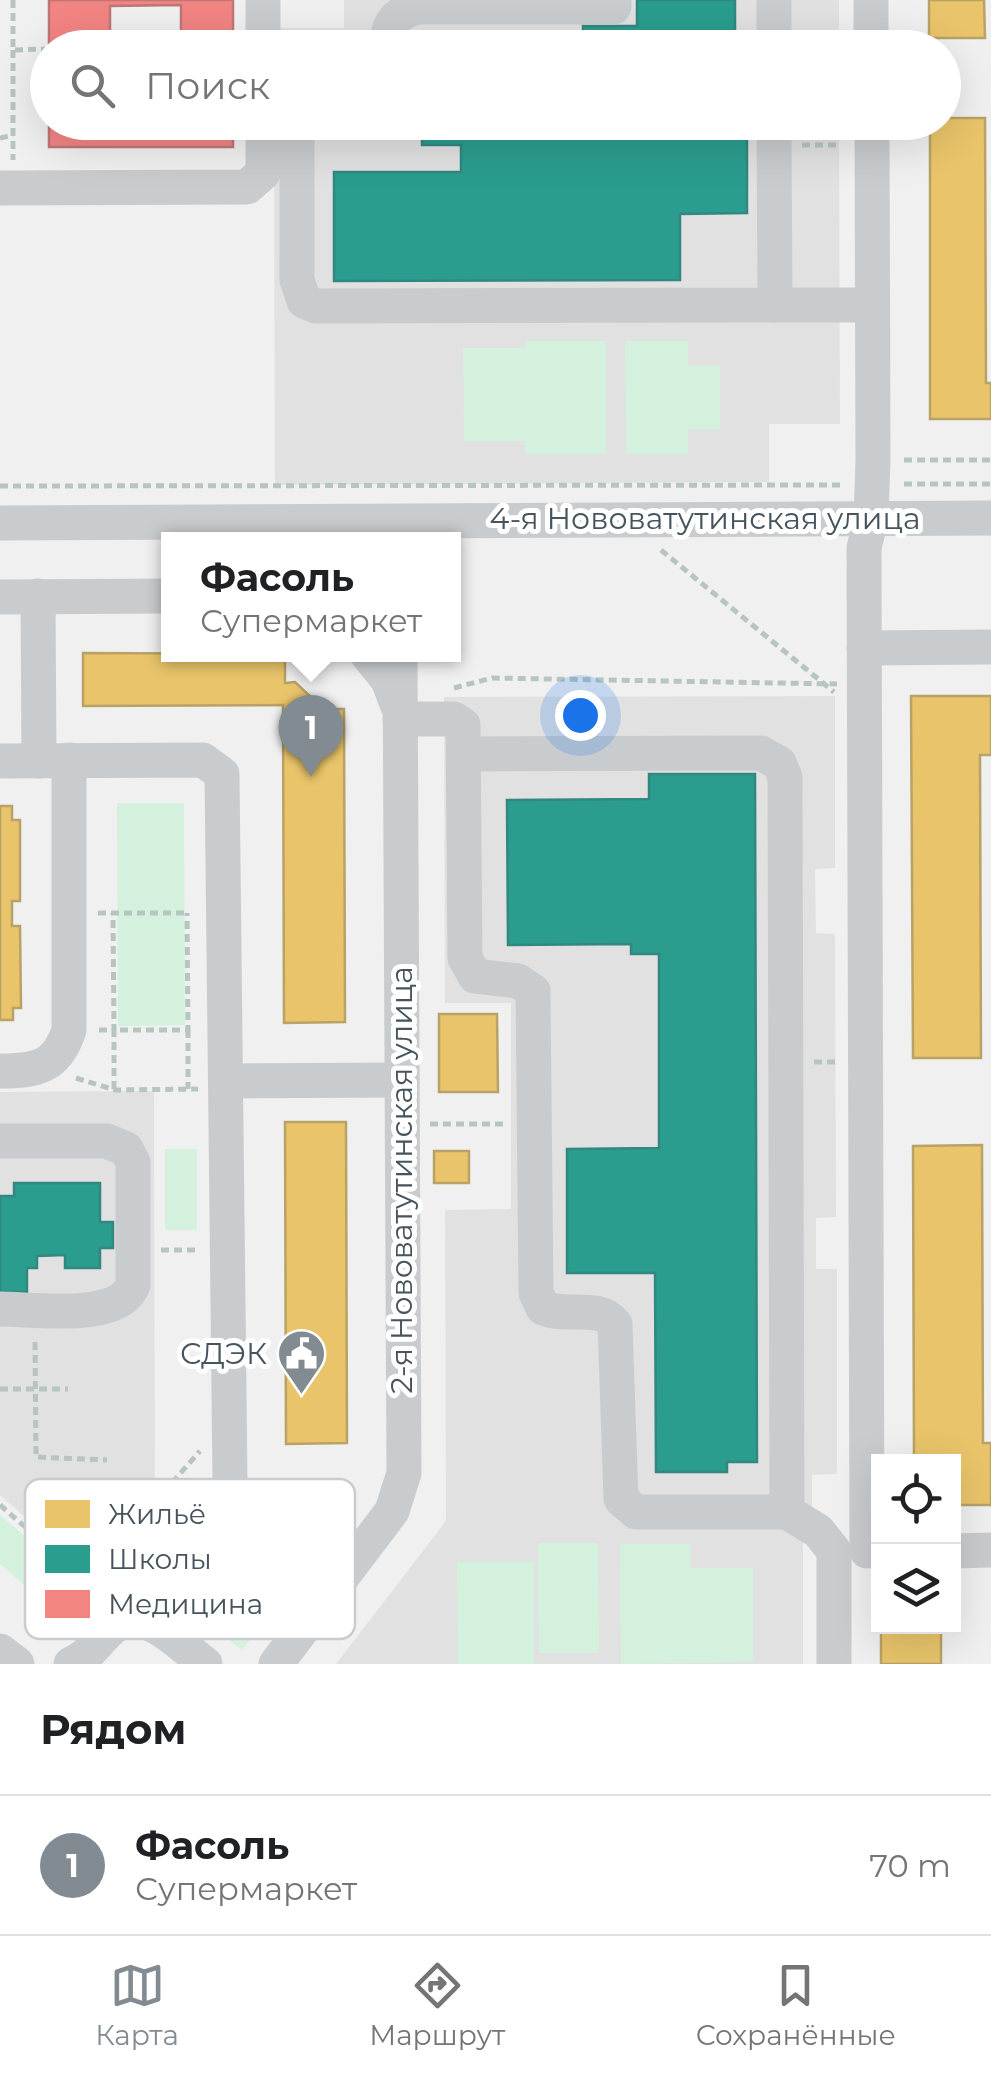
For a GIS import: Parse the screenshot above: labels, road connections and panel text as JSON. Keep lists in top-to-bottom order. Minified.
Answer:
{"streets":{"street":["4-я Нововатутинская улица","2-я Нововатутинская улица"]},"places":{"public building":["СДЭК"]},"legend":["Жильё","Школы","Медицина"],"page":{"search":"Поиск","popup":["Фасоль","Супермаркет"],"pins":"1","heading":"Рядом","list":[{"mark":"1","name":"Фасоль","note":"Супермаркет","value":"70 m"}],"nav":["Карта","Маршрут","Сохранённые"]}}
